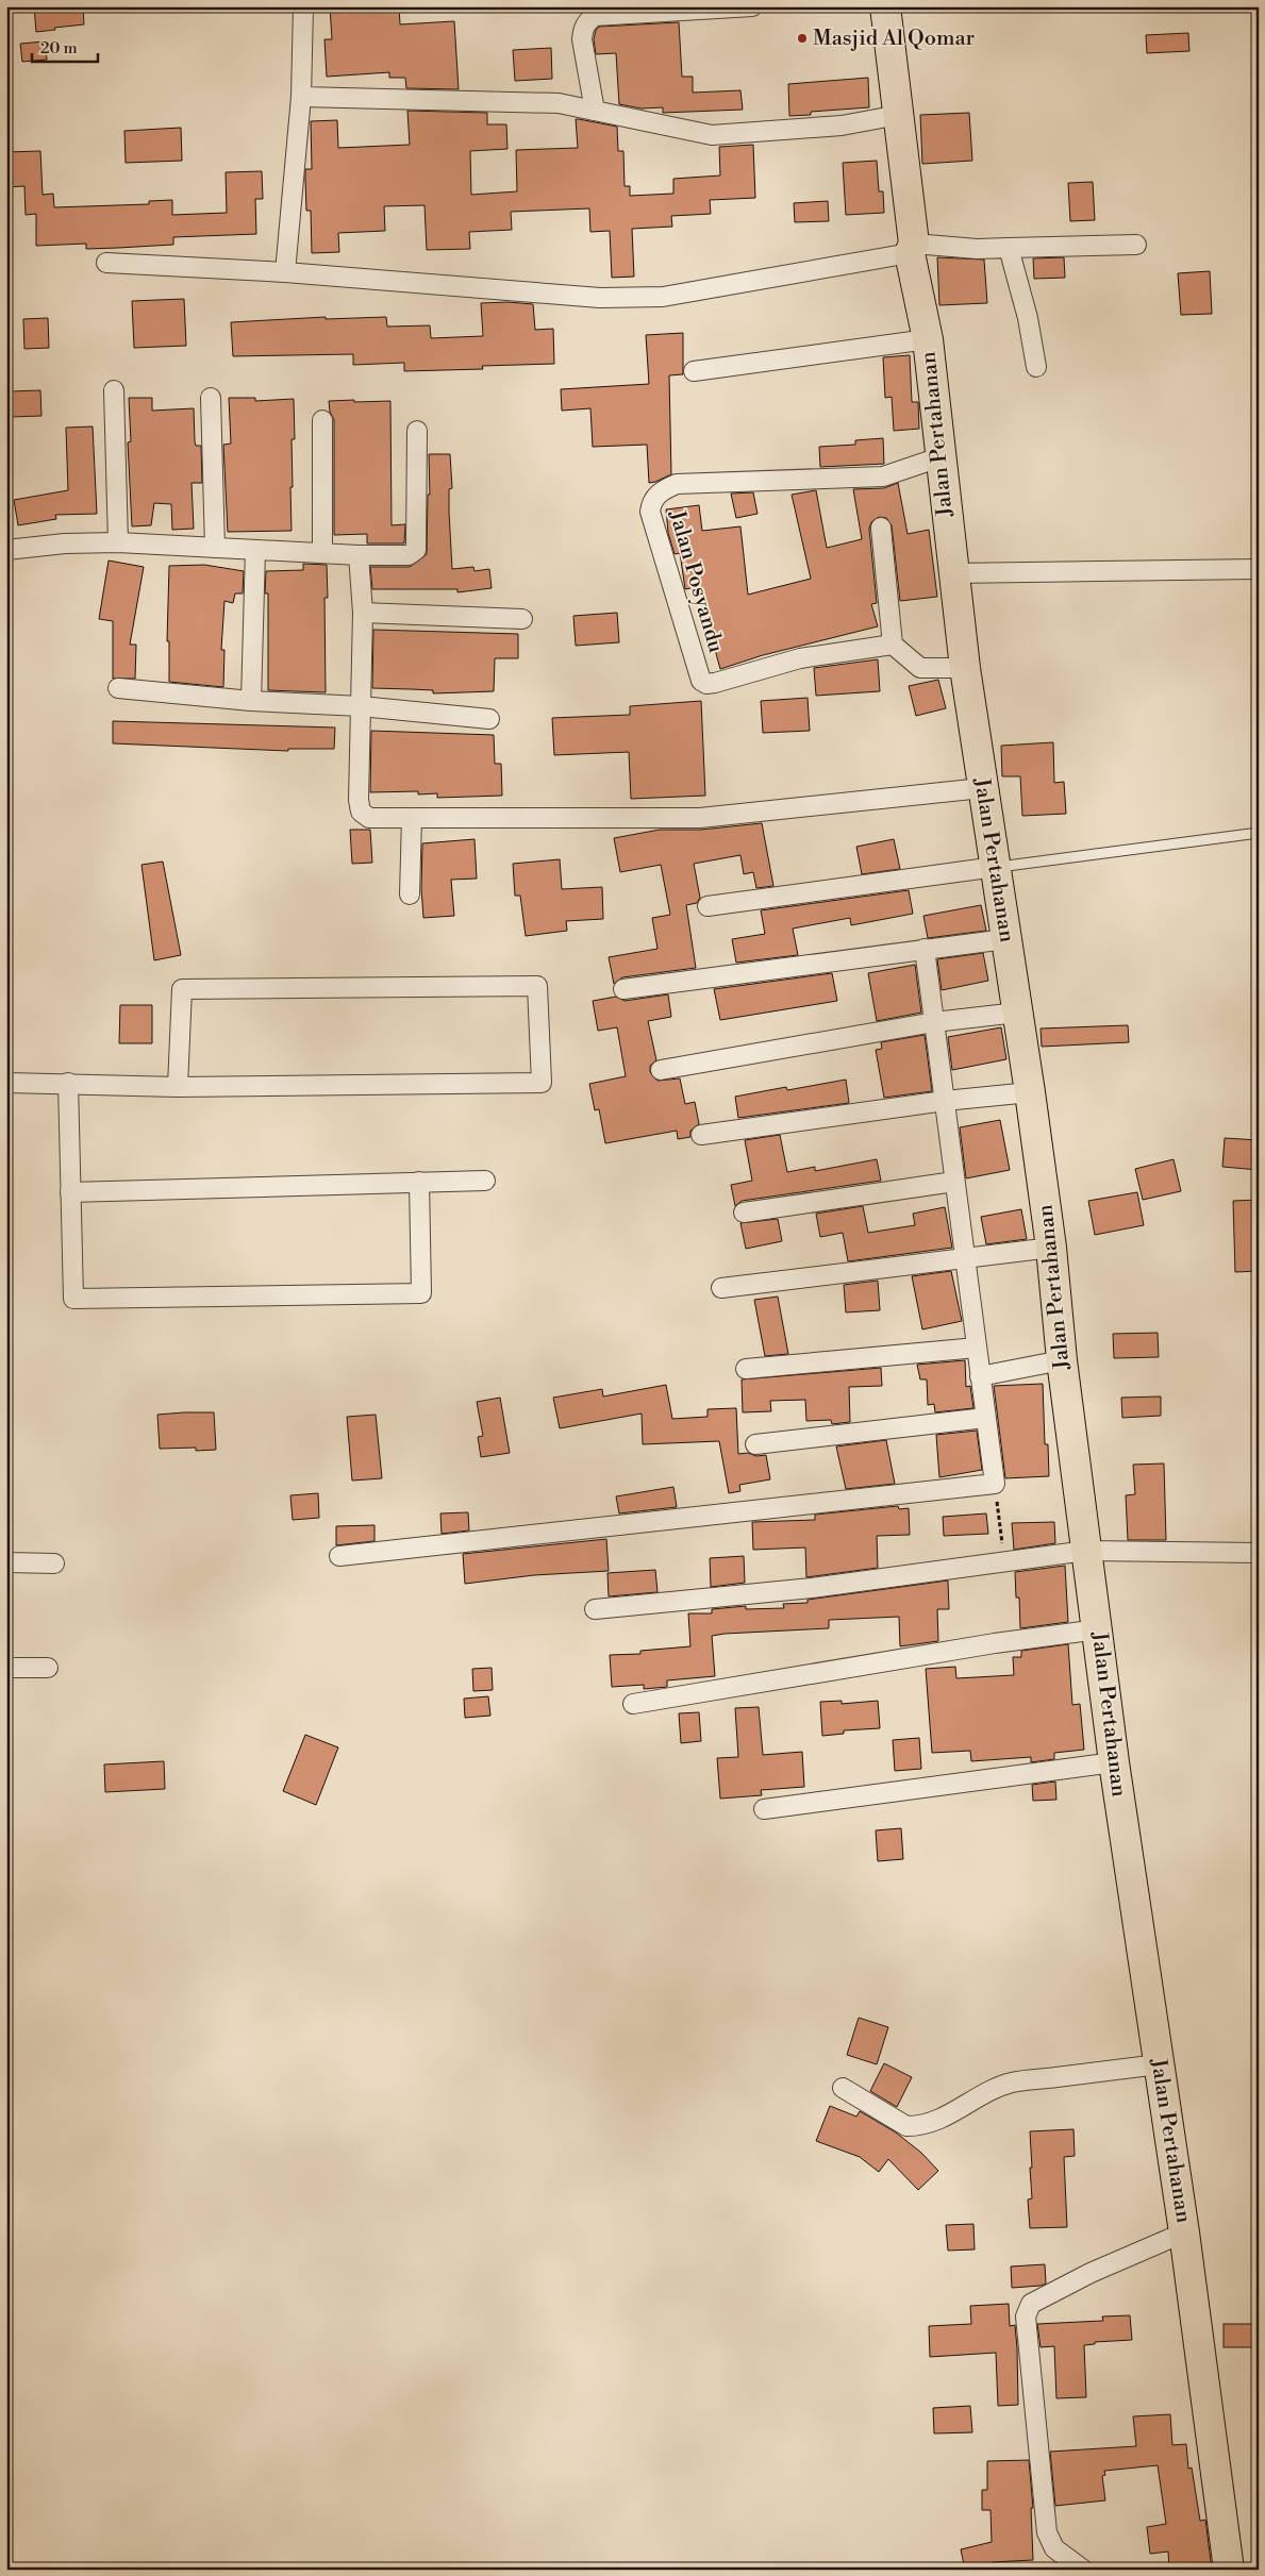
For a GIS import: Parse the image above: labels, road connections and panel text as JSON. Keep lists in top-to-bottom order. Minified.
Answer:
{"streets":{"main road":["Jalan Pertahanan"],"street":["Jalan Posyandu"]},"crossings":[["Jalan Pertahanan","Jalan Posyandu"]],"places":["Masjid Al Qomar"],"scale_bar":"20 m"}
